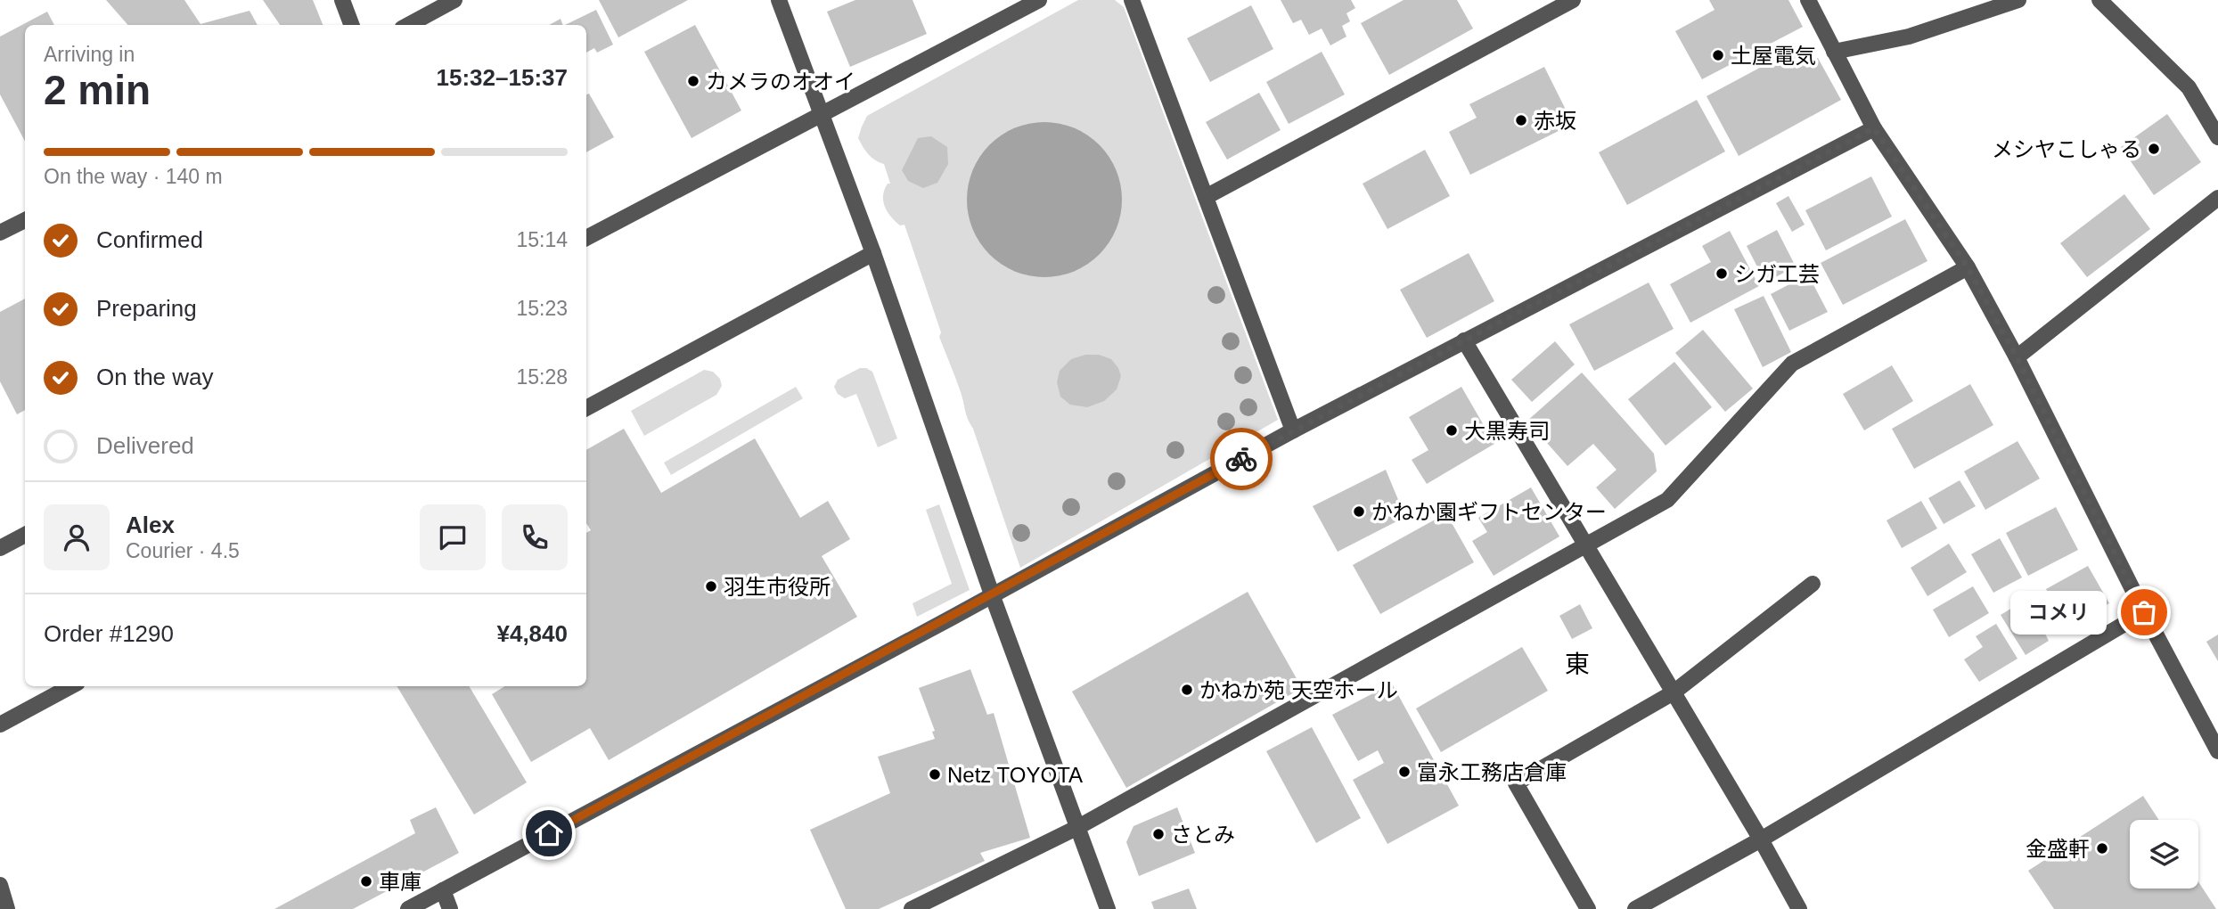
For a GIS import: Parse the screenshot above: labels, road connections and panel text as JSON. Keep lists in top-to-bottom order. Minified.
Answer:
{"districts":["東"],"places":["土屋電気","カメラのオオイ","赤坂","メシヤこしゃる","シガ工芸","大黒寿司","かねか園ギフトセンター","羽生市役所","コメリ","かねか苑 天空ホール","富永工務店倉庫","Netz TOYOTA","さとみ","金盛軒","車庫"],"page":{"heading":["2 min","Arriving in","15:32–15:37"],"panel":["Alex","Courier · 4.5","Order #1290","¥4,840"],"bar":"On the way · 140 m","list":[["Confirmed","15:14"],["Preparing","15:23"],["On the way","15:28"],"Delivered"],"bubble":"コメリ"}}
